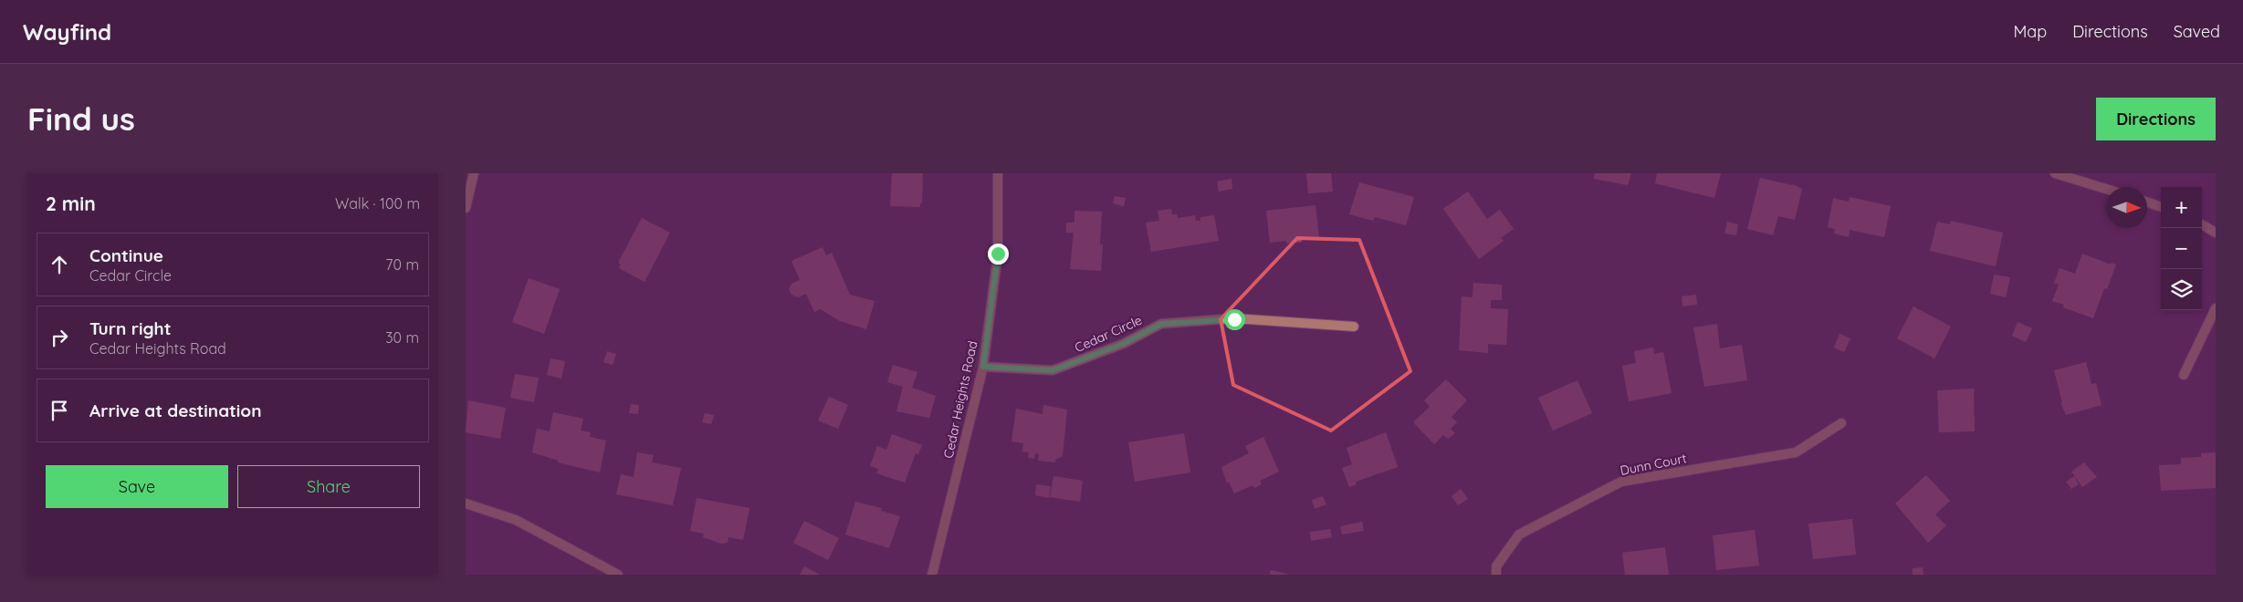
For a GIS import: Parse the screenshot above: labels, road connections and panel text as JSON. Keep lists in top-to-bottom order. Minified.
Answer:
{"streets":{"street":["Cedar Circle","Cedar Heights Road","Dunn Court"]},"crossings":[["Cedar Circle","Cedar Heights Road"]],"north":"right","page":{"header":"Wayfind","nav":["Map","Directions","Saved"],"buttons":["Directions",["Save","Share"]],"title":"Find us","heading":["2 min","Walk · 100 m"],"map_buttons":["+","−"],"list":[["Continue","Cedar Circle","70 m"],["Turn right","Cedar Heights Road","30 m"],"Arrive at destination"]}}
